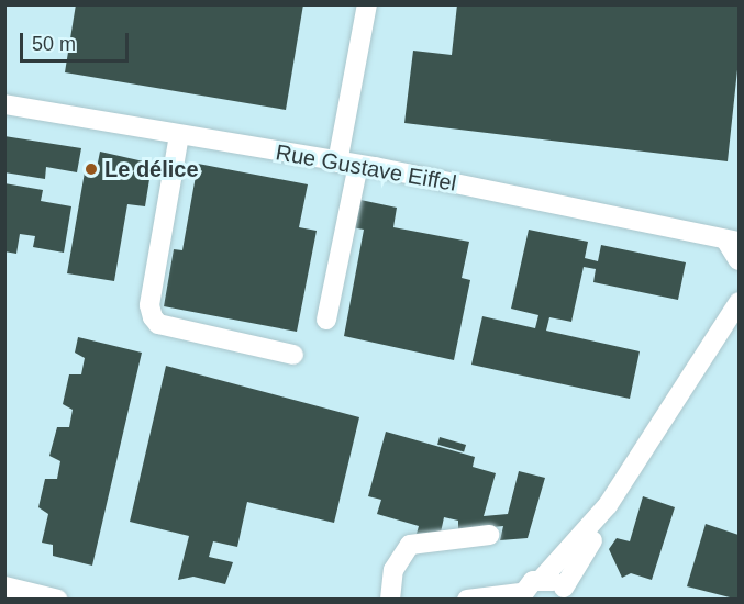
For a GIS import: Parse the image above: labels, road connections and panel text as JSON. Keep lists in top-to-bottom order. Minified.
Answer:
{"streets":{"street":["Rue Gustave Eiffel"]},"places":["Le délice"],"scale_bar":"50 m"}
